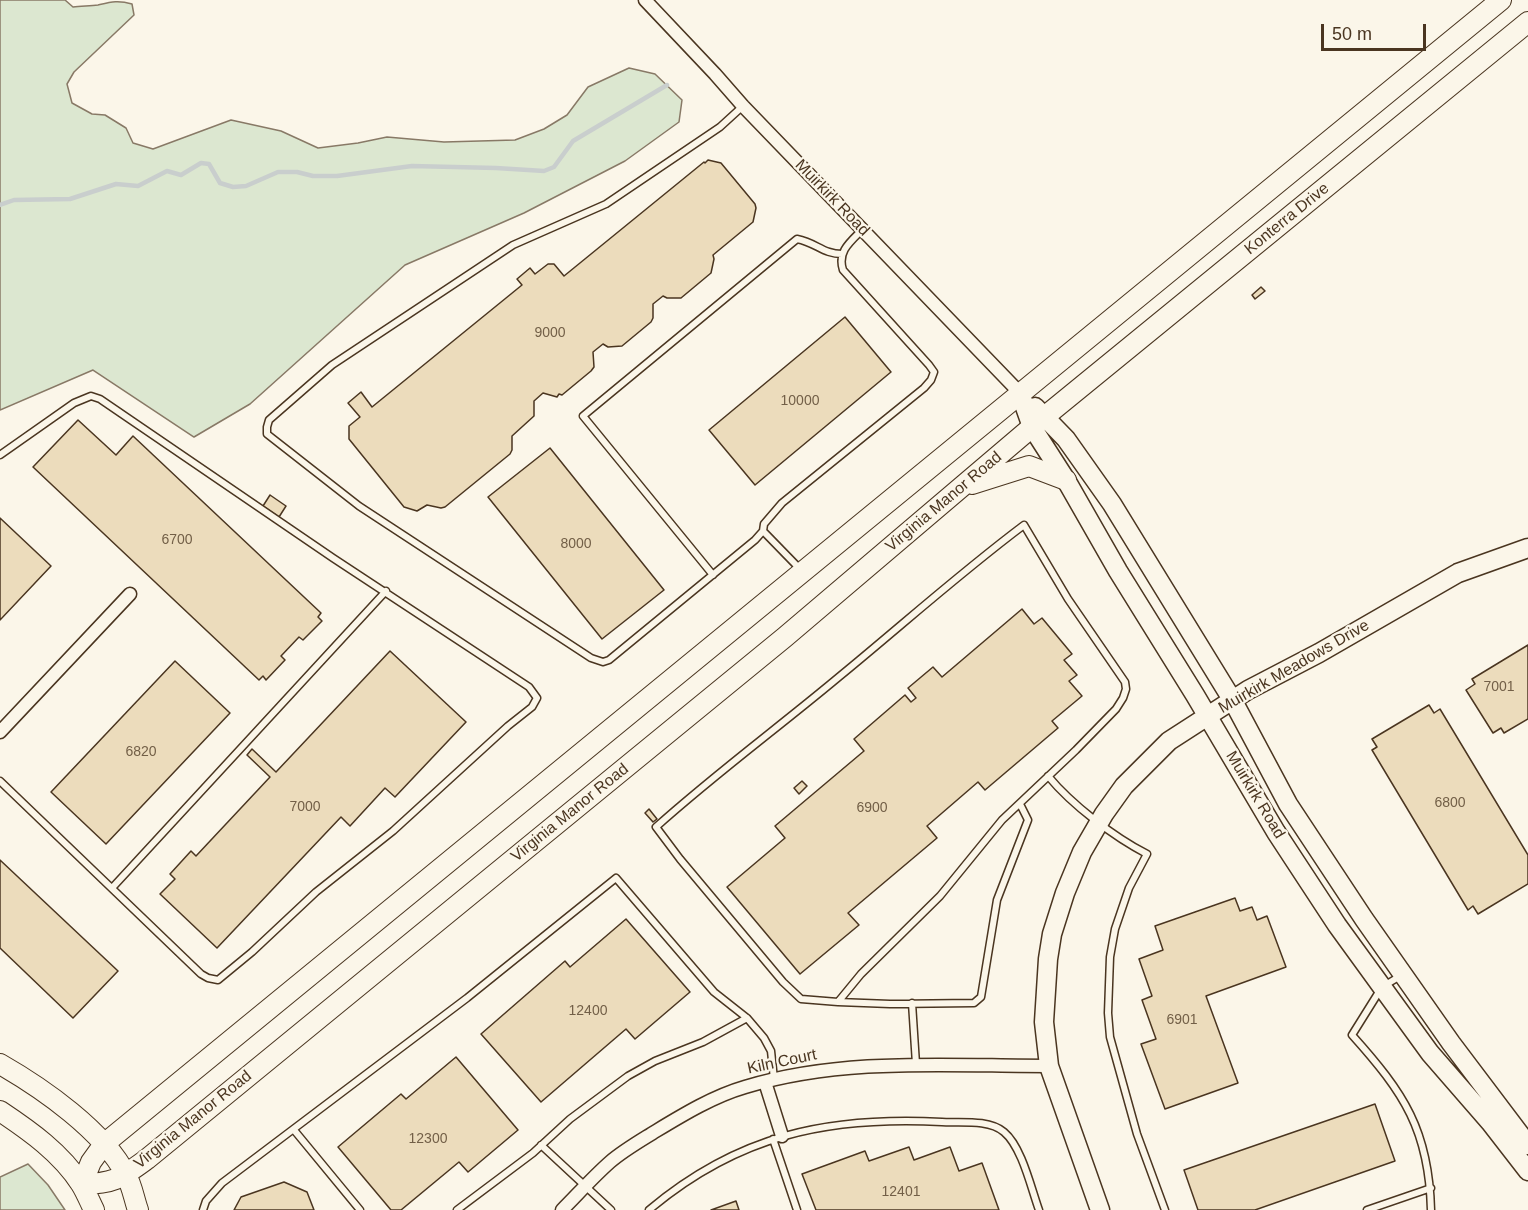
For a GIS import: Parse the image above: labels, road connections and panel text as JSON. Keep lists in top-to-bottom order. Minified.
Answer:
{"streets":{"main road":["Muirkirk Road","Konterra Drive","Virginia Manor Road","Muirkirk Meadows Drive"],"street":["Kiln Court"]},"crossings":[["Muirkirk Road","Konterra Drive"],["Muirkirk Road","Virginia Manor Road"],["Muirkirk Road","Muirkirk Meadows Drive"],["Konterra Drive","Virginia Manor Road"],["Muirkirk Meadows Drive","Kiln Court"]],"house_numbers":["9000","10000","6700","8000","7001","6820","6800","7000","6900","12400","6901","12300","12401"],"scale_bar":"50 m"}
